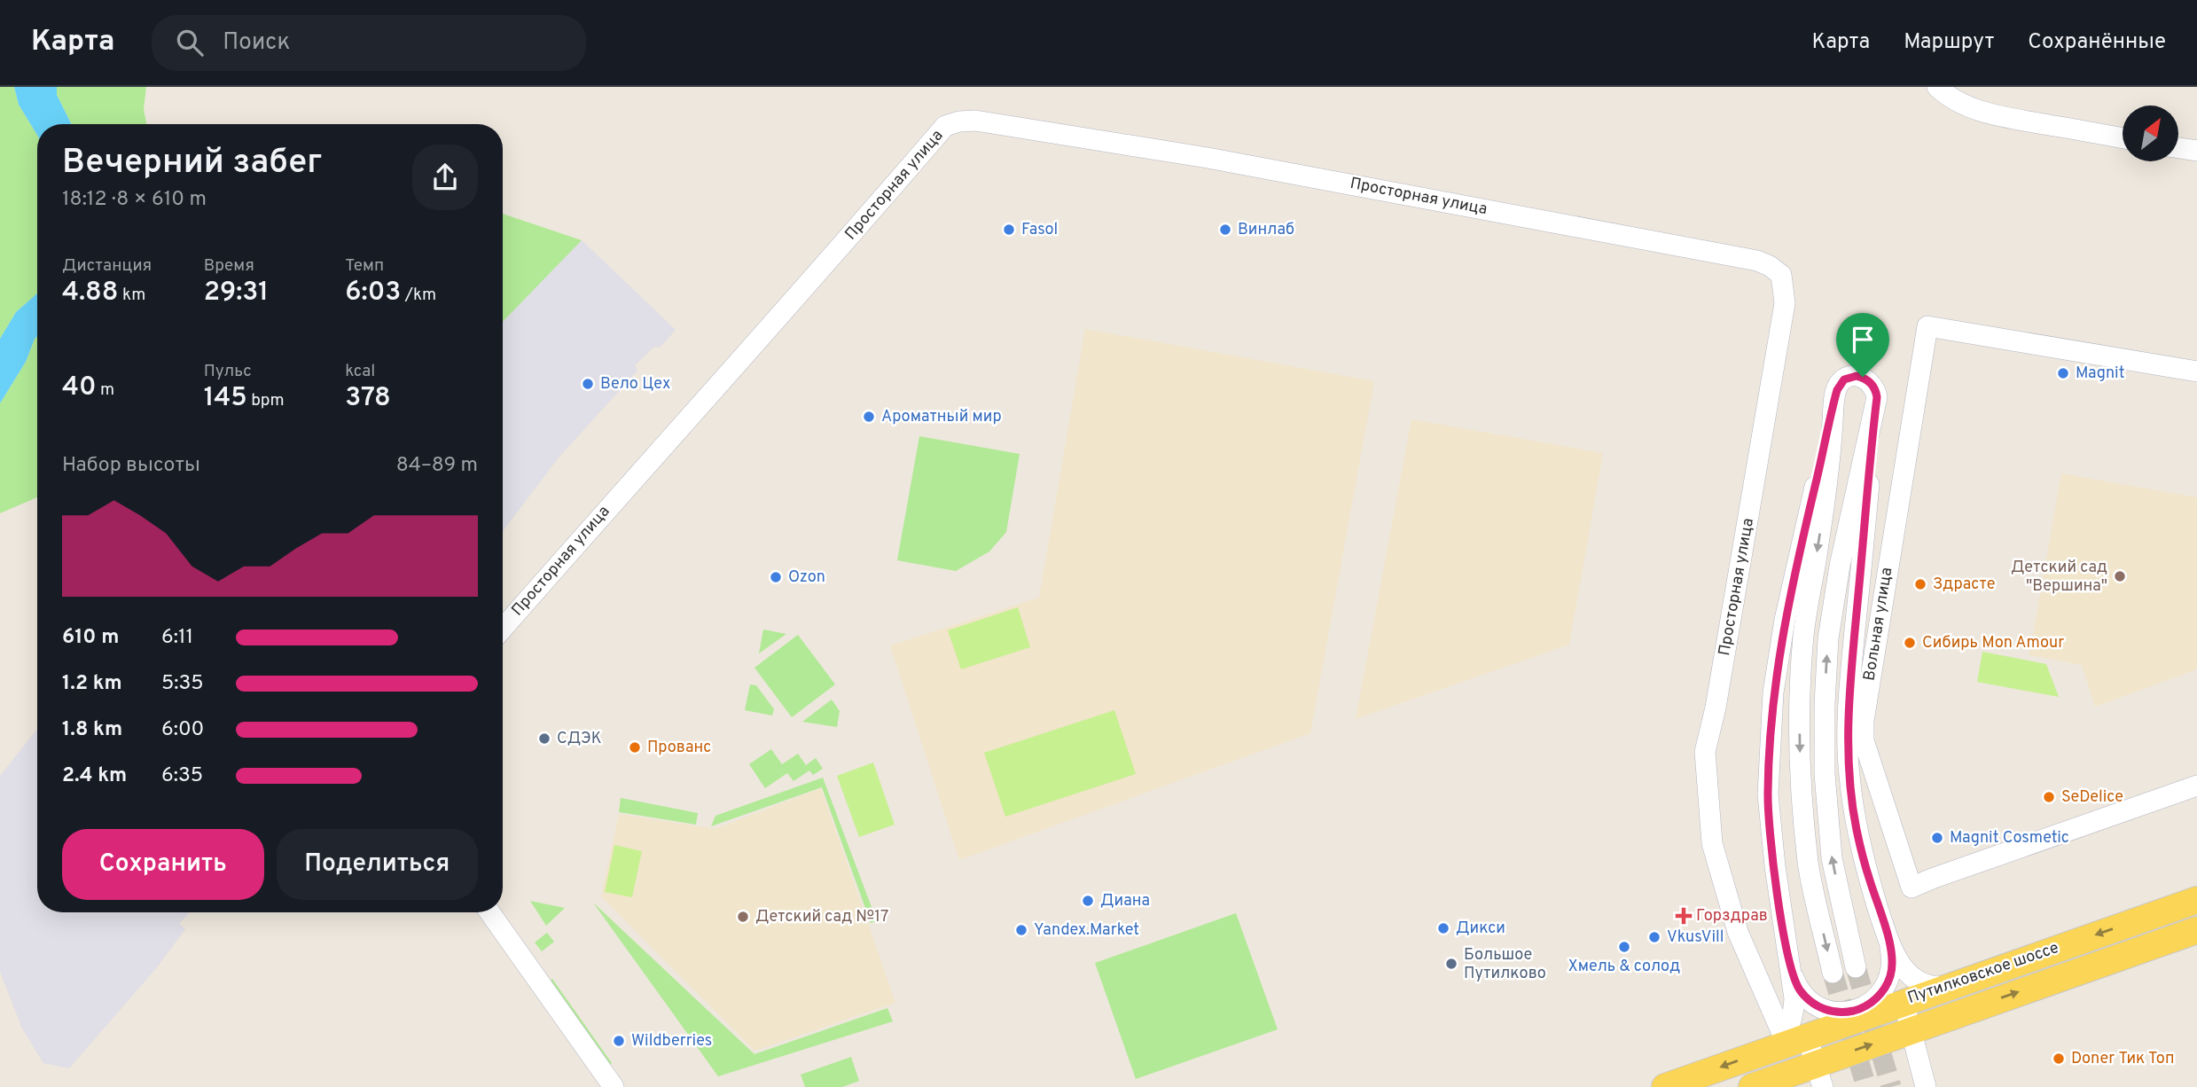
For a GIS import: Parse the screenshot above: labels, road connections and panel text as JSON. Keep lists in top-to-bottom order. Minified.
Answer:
{"streets":{"main road":["Путилковское шоссе"],"street":["Просторная улица","Вольная улица"]},"crossings":[["Просторная улица","Путилковское шоссе"]],"places":{"other":["Fasol","Винлаб","Magnit","Вело Цех","Ароматный мир","Детский сад \"Вершина\"","Ozon","Здрасте","Сибирь Mon Amour","СДЭК","Прованс","SeDelice","Magnit Cosmetic","Диана","Детский сад №17","Дикси","Yandex.Market","VkusVill","Хмель & солод","Большое Путилково","Wildberries","Doner Тик Топ"],"health":["Горздрав"]},"north":"top right","page":{"header":"Карта","search":"Поиск","nav":["Карта","Маршрут","Сохранённые"],"heading":["Вечерний забег","18:12 · 8 × 610 m"],"stats":[["Дистанция","4.88 km"],["Время","29:31"],["Темп","6:03 /km"],["40 m"],["Пульс","145 bpm"],["kcal","378"]],"chart":["Набор высоты","84–89 m"],"list":[{"name":"610 m","note":"6:11"},{"name":"1.2 km","note":"5:35"},{"name":"1.8 km","note":"6:00"},{"name":"2.4 km","note":"6:35"}],"buttons":["Сохранить","Поделиться"]}}
